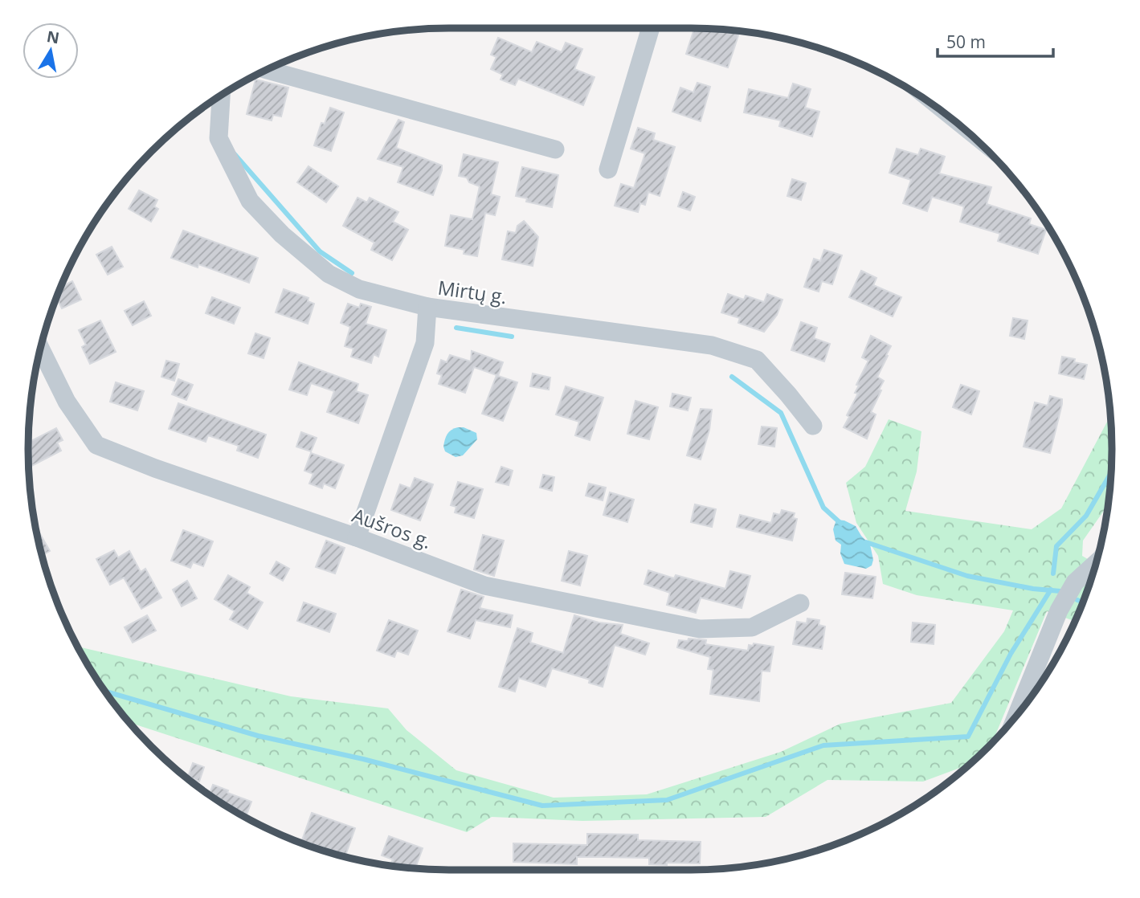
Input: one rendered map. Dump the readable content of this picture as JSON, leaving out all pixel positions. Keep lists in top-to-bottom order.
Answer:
{
  "streets": {
    "street": ["Mirtų g.", "Aušros g."]
  },
  "scale_bar": "50 m",
  "north": "top"
}
